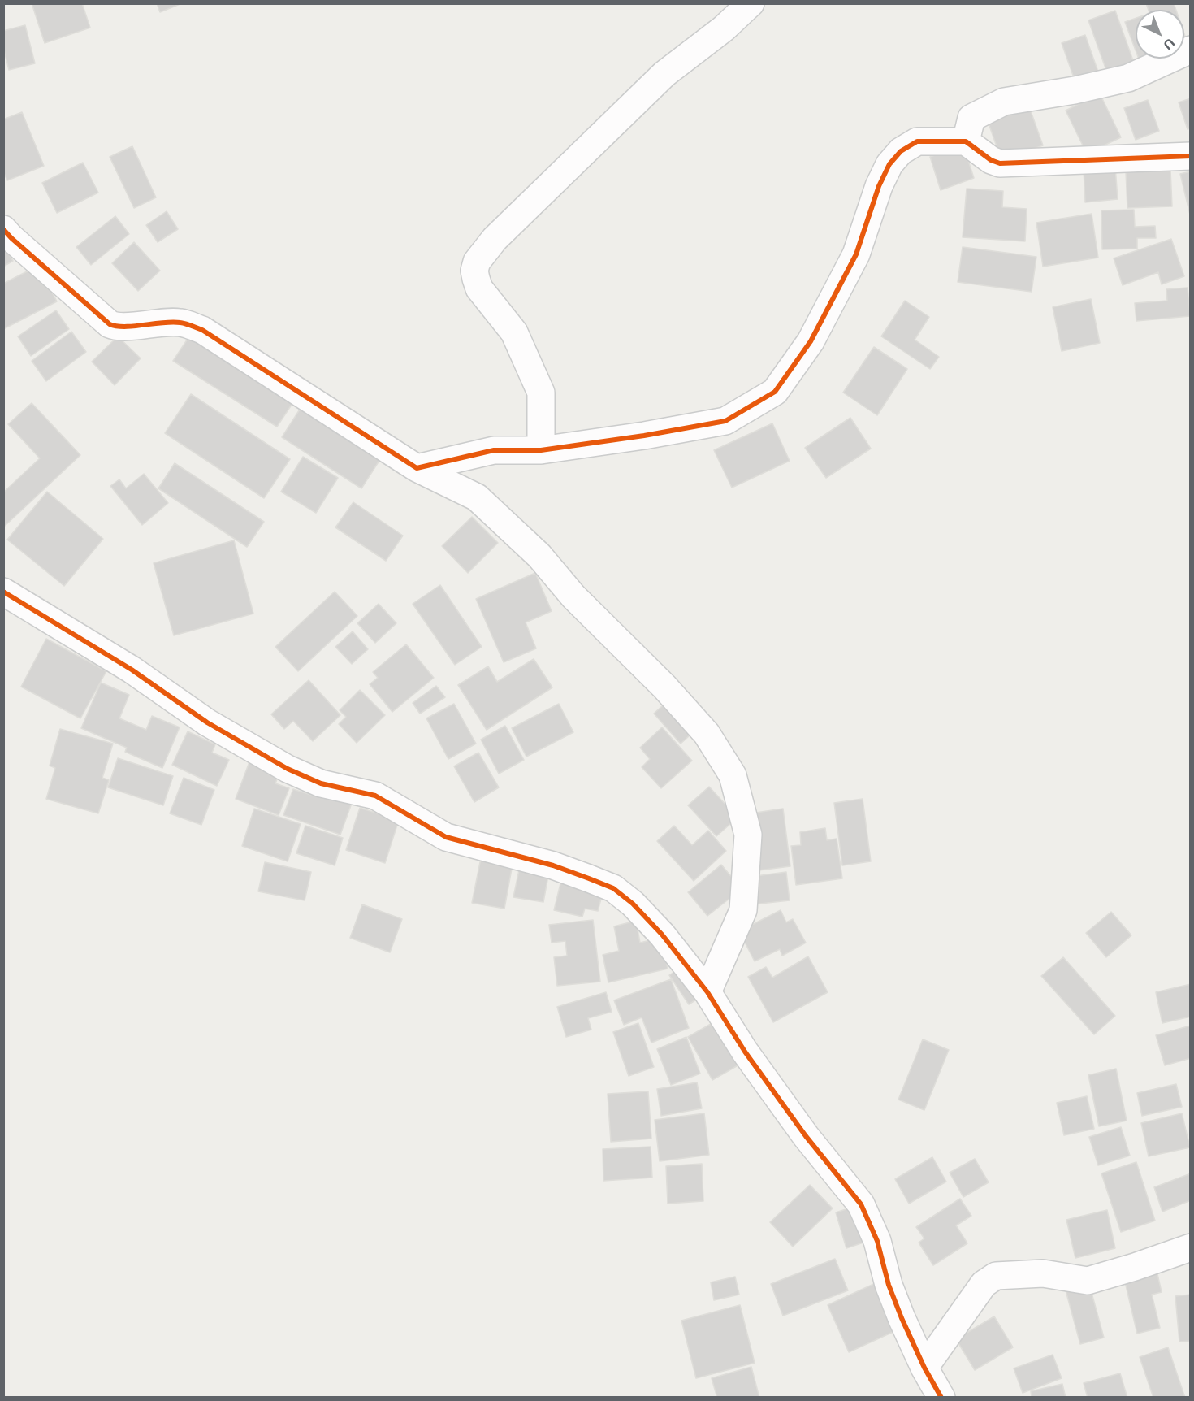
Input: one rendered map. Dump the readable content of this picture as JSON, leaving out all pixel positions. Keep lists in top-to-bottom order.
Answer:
{
  "north": "bottom right"
}
